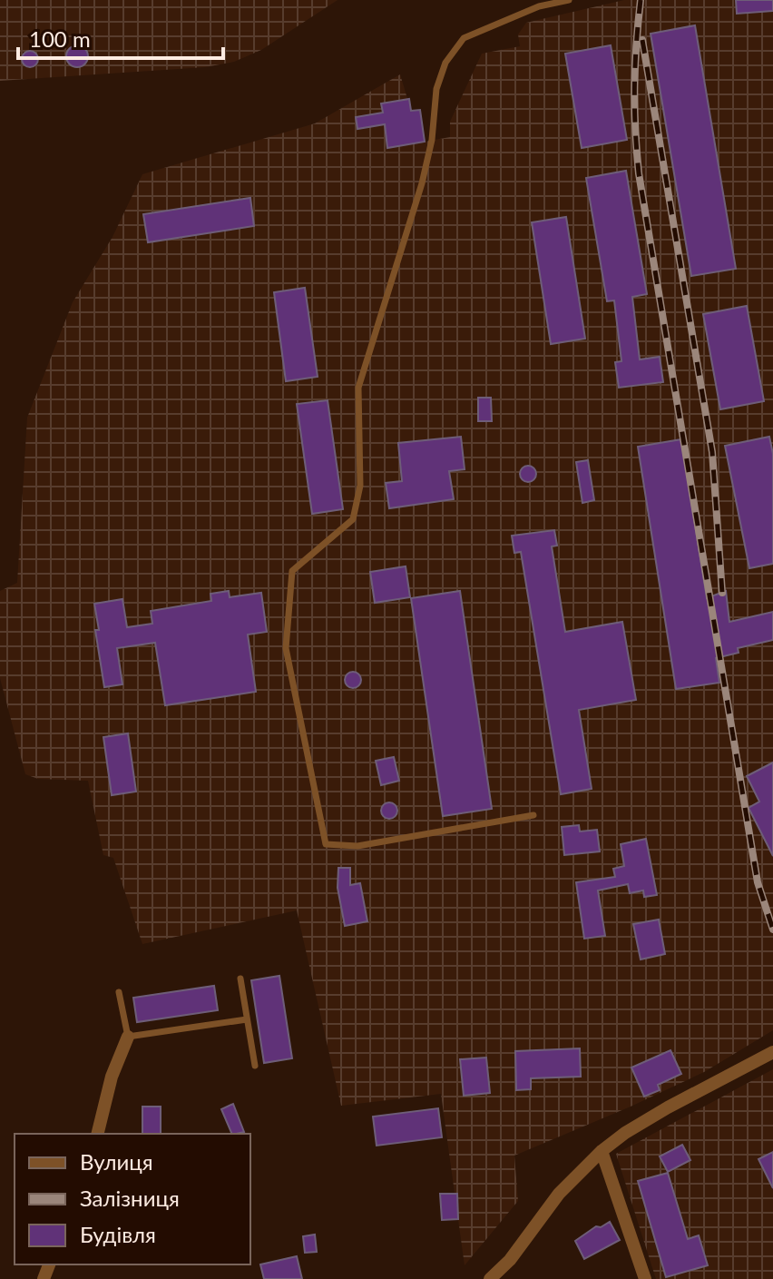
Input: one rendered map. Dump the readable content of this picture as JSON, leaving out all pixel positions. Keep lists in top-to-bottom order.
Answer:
{
  "legend": ["Вулиця", "Залізниця", "Будівля"],
  "scale_bar": "100 m"
}
